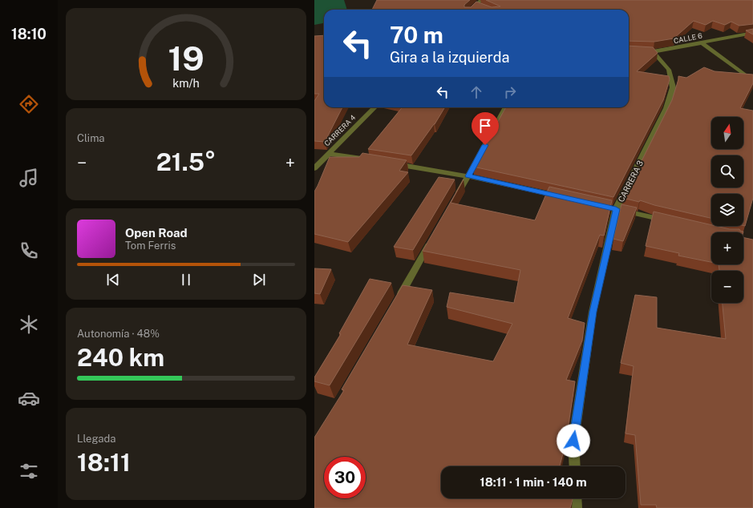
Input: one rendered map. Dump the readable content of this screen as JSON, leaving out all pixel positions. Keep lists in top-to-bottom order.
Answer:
{
  "streets": {
    "street": ["CALLE 6", "CARRERA 4", "CARRERA 3"]
  },
  "crossings": [
    ["CALLE 6", "CARRERA 3"]
  ],
  "north": "top",
  "page": {
    "tabs": "18:10",
    "turn": ["70 m", "Gira a la izquierda"],
    "tile": [
      "Clima",
      ["Autonomía · 48%", "240 km"],
      ["Llegada", "18:11"]
    ],
    "map_buttons": ["+", "−"],
    "heat": ["−", "21.5°", "+"],
    "song": ["Open Road", "Tom Ferris"],
    "limit": "30",
    "trip": "18:11 · 1 min · 140 m",
    "gauge": ["19", "km/h"]
  }
}
